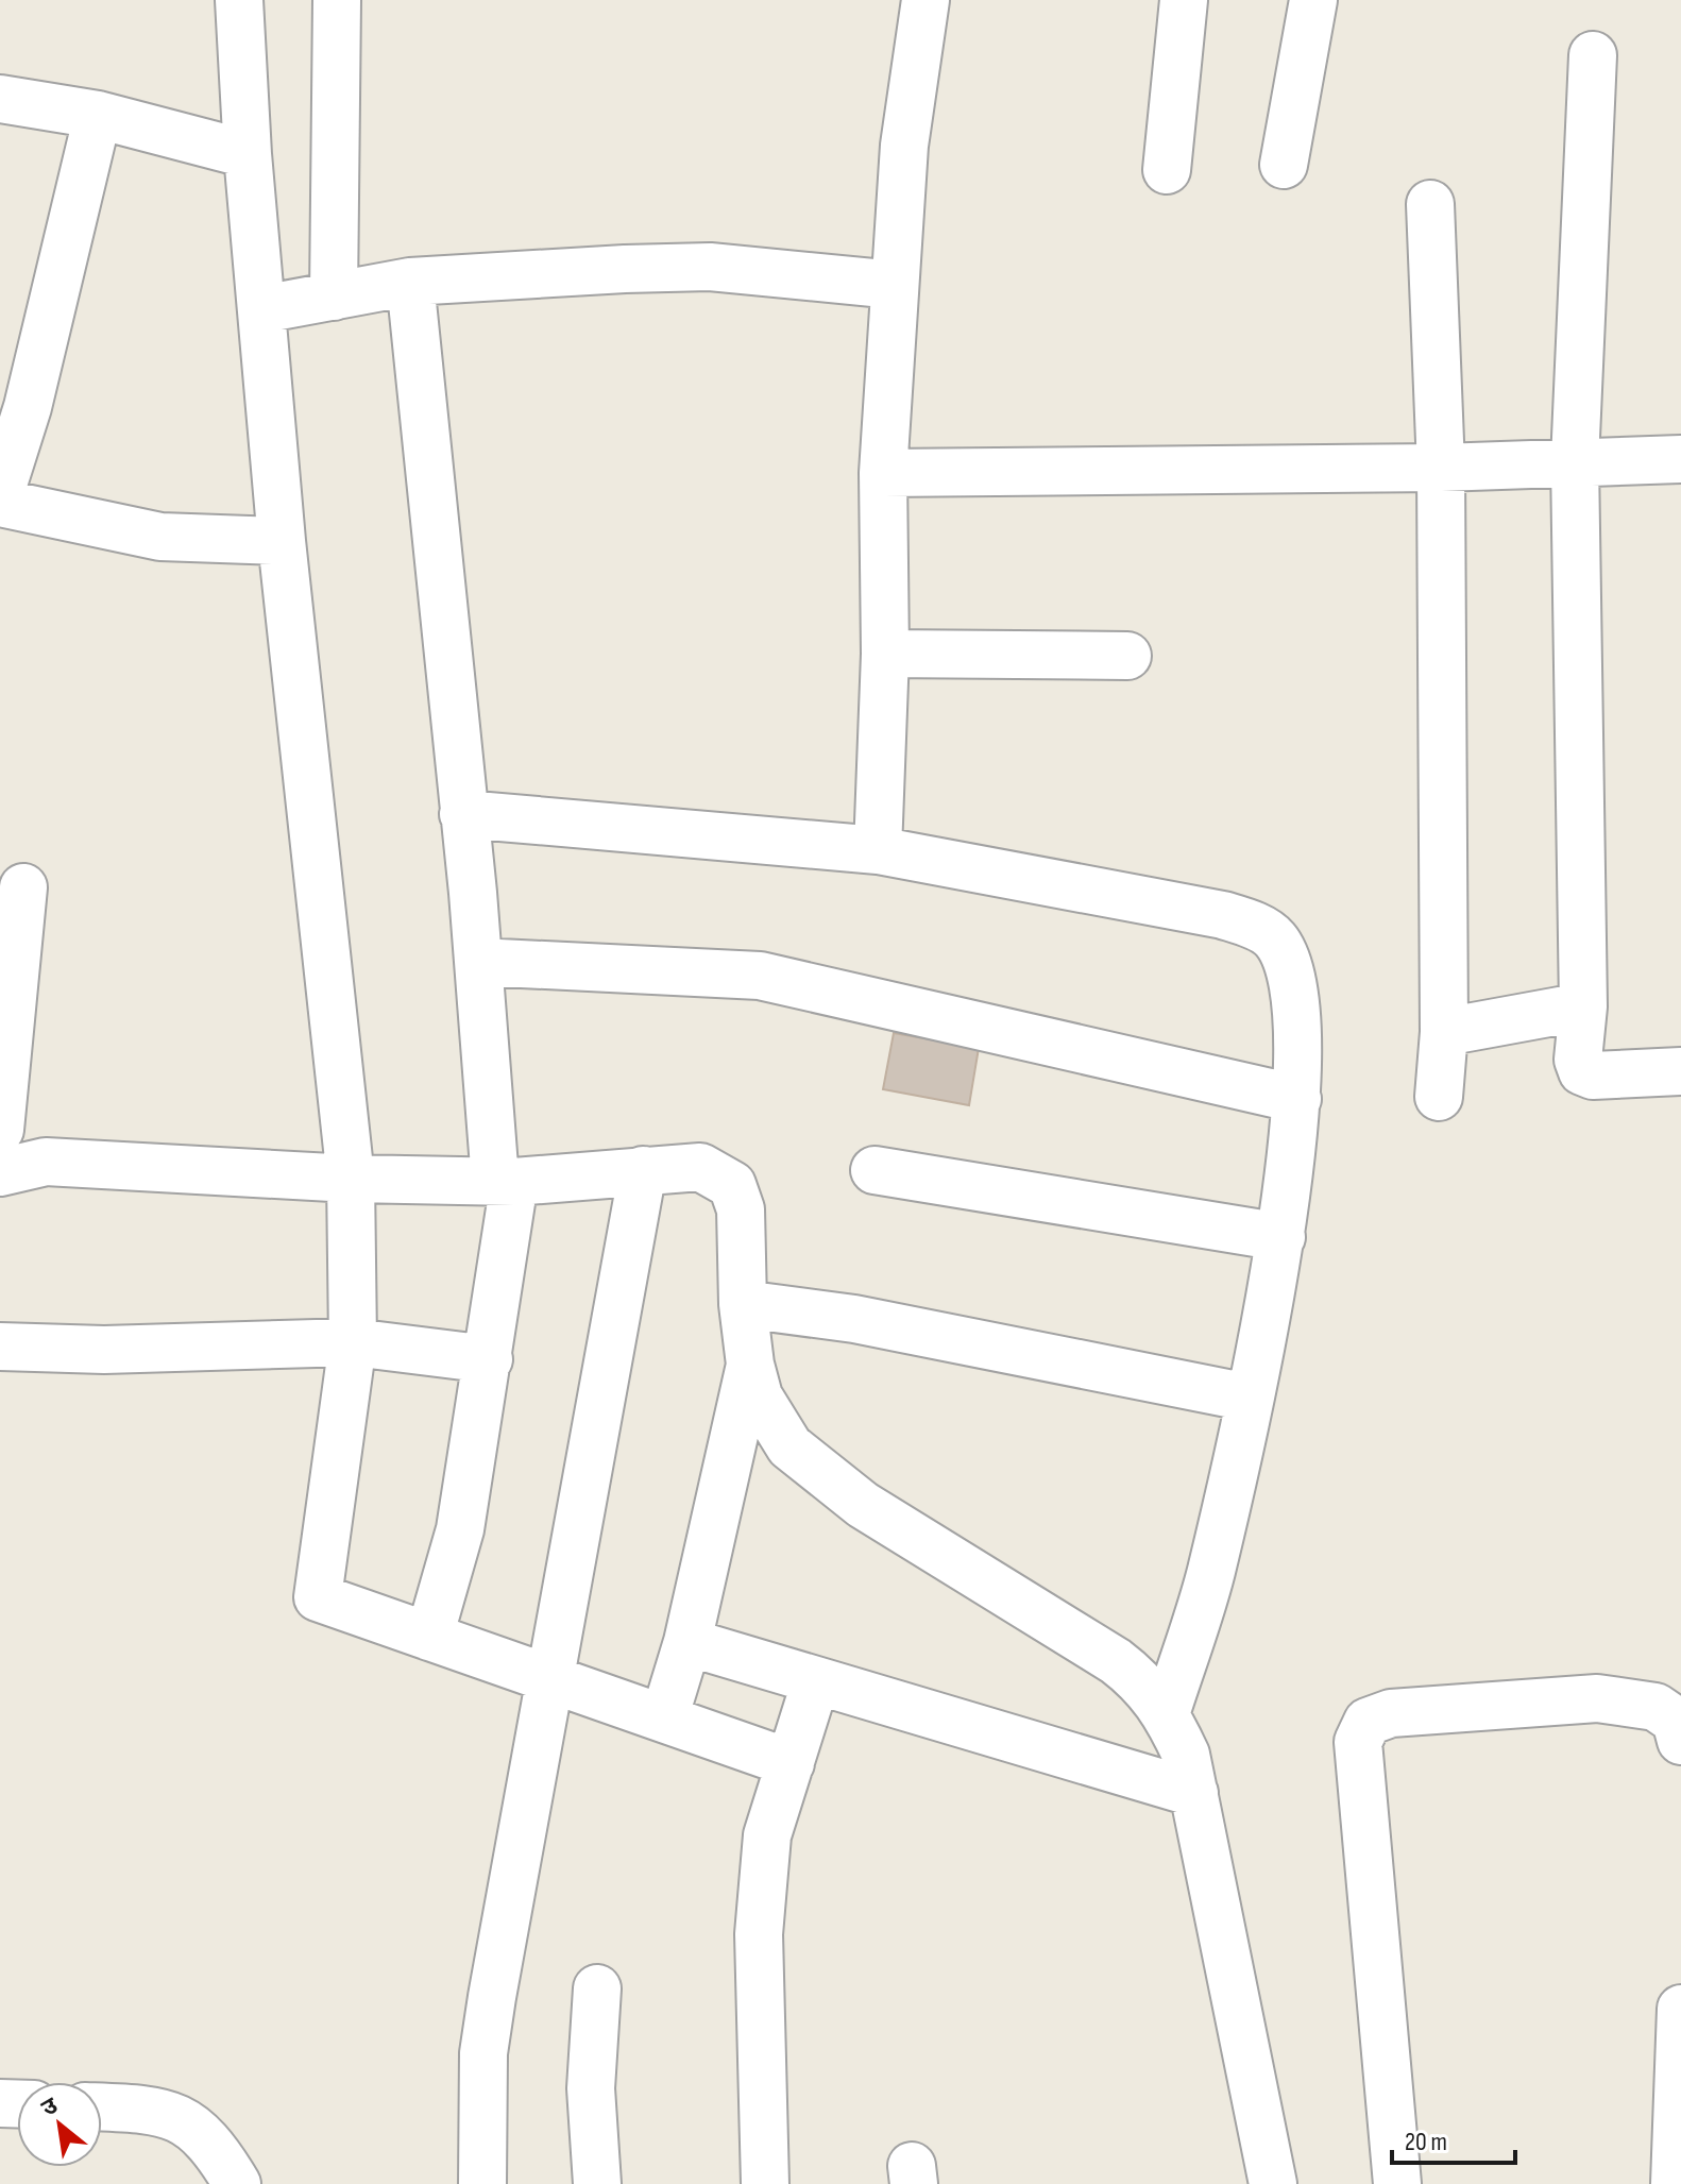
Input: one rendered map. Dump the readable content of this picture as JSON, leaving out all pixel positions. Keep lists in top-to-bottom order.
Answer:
{
  "scale_bar": "20 m",
  "north": "top left"
}
